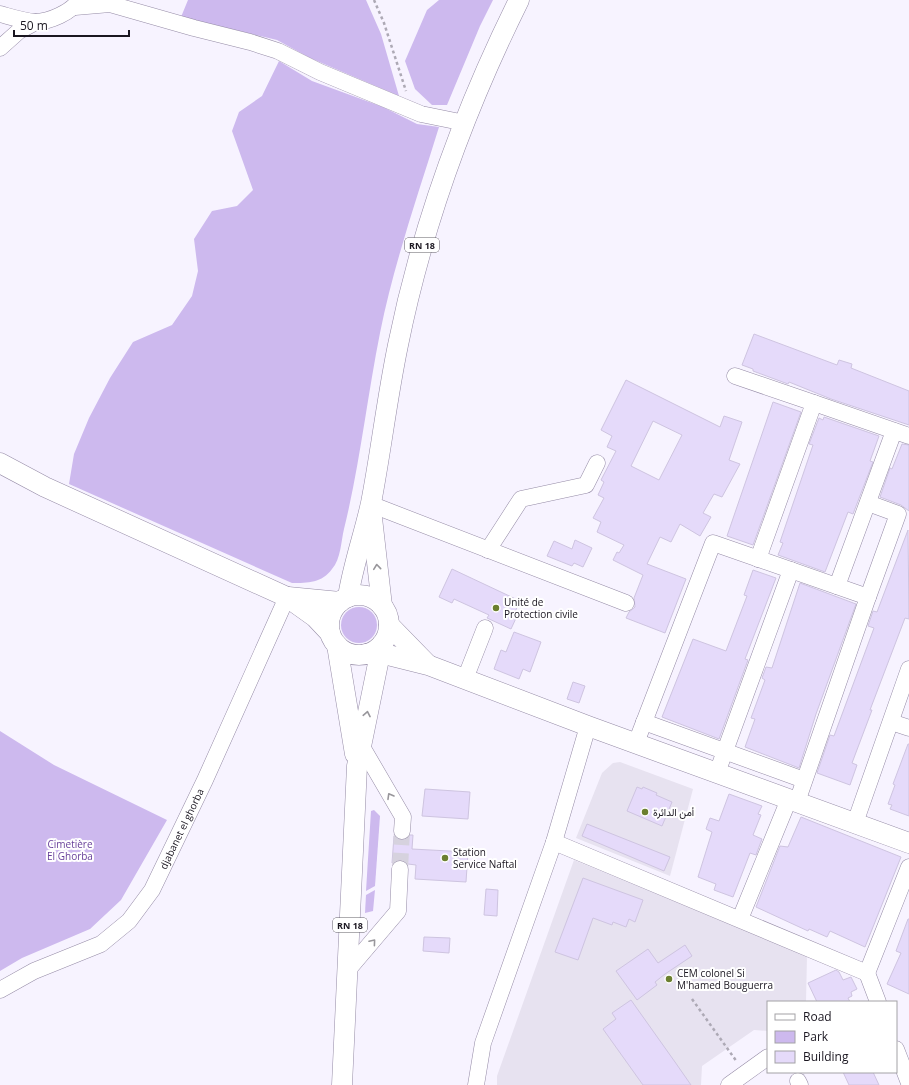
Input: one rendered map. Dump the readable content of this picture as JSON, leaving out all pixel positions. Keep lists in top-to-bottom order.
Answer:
{
  "streets": {
    "main road": ["RN 18"],
    "street": ["djabanet el ghorba"]
  },
  "parks": ["Cimetière El Ghorba"],
  "places": [
    "Unité de Protection civile",
    "أمن الدائرة",
    "Station Service Naftal",
    "CEM colonel Si M'hamed Bouguerra"
  ],
  "legend": ["Road", "Park", "Building"],
  "scale_bar": "50 m"
}
